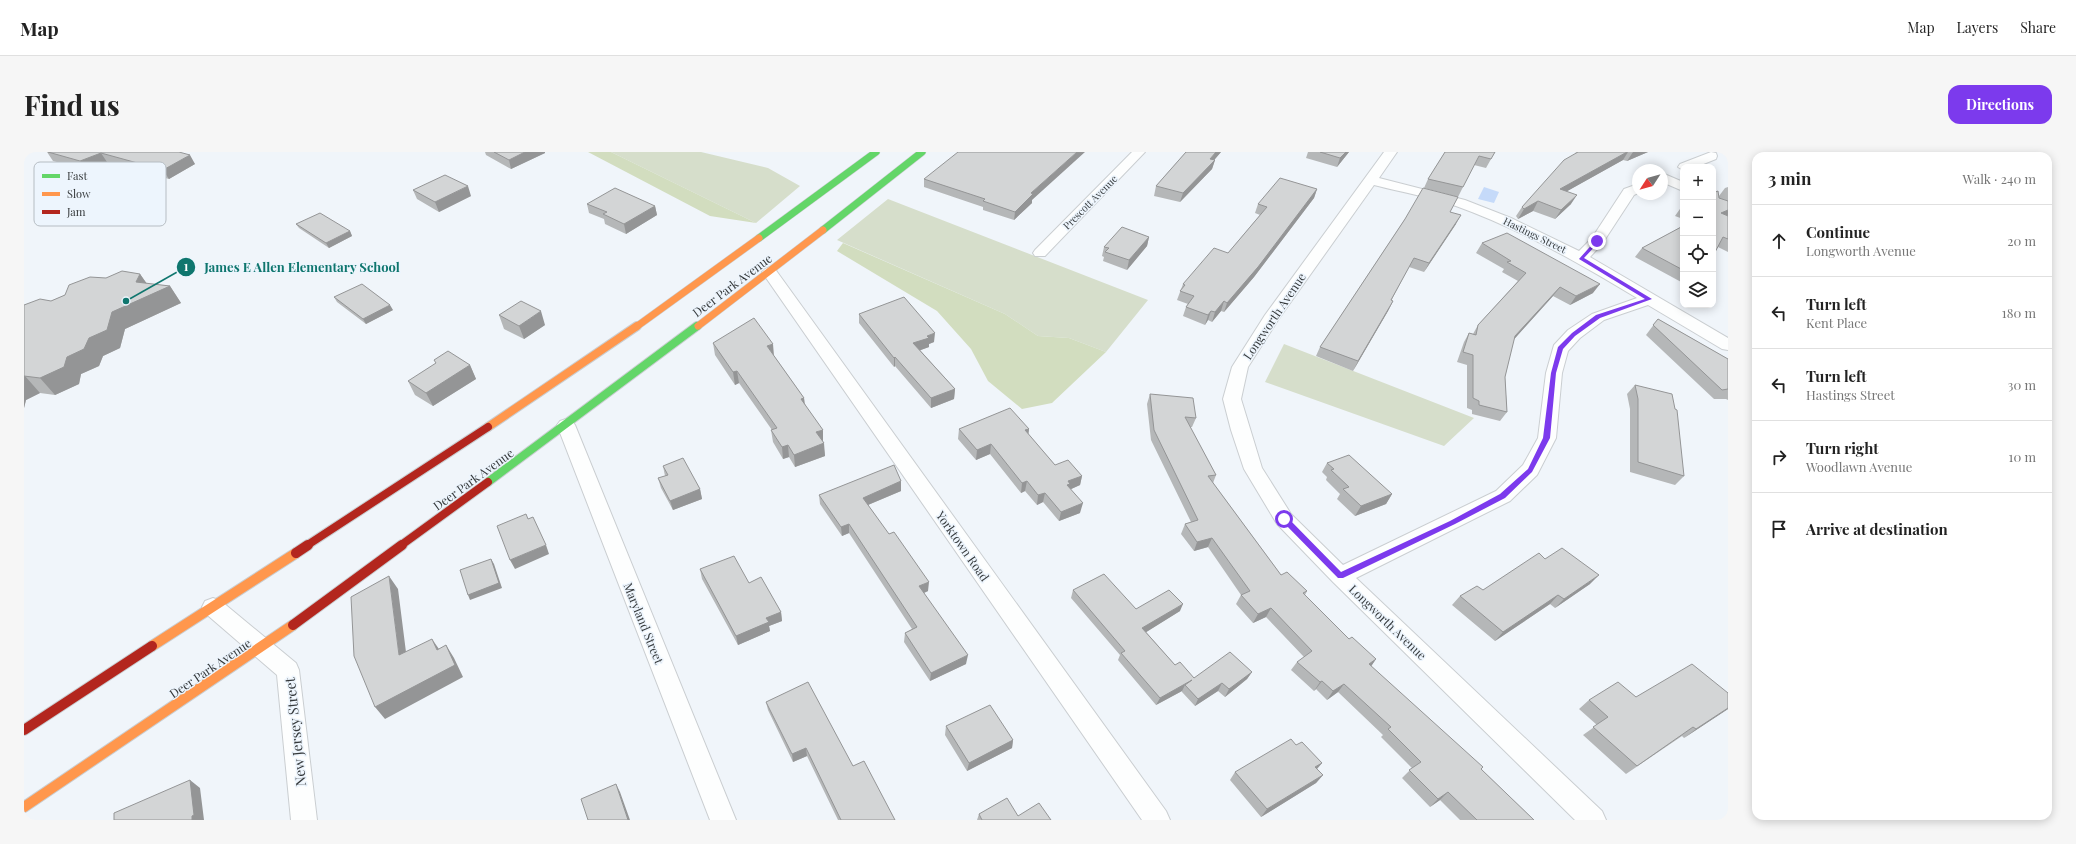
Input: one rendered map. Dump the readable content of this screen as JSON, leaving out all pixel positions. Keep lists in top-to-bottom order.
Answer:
{
  "streets": {
    "main road": ["Deer Park Avenue"],
    "street": [
      "Prescott Avenue",
      "Hastings Street",
      "Longworth Avenue",
      "Yorktown Road",
      "Maryland Street",
      "New Jersey Street"
    ]
  },
  "crossings": [
    ["Hastings Street", "Longworth Avenue"],
    ["Deer Park Avenue", "Yorktown Road"],
    ["Deer Park Avenue", "Maryland Street"],
    ["Deer Park Avenue", "New Jersey Street"]
  ],
  "places": ["James E Allen Elementary School"],
  "legend": ["Fast", "Slow", "Jam"],
  "north": "bottom left",
  "page": {
    "header": "Map",
    "nav": ["Map", "Layers", "Share"],
    "buttons": "Directions",
    "title": "Find us",
    "heading": ["3 min", "Walk · 240 m"],
    "map_buttons": ["+", "−"],
    "list": [
      ["Continue", "Longworth Avenue", "20 m"],
      ["Turn left", "Kent Place", "180 m"],
      ["Turn left", "Hastings Street", "30 m"],
      ["Turn right", "Woodlawn Avenue", "10 m"],
      "Arrive at destination"
    ]
  }
}
